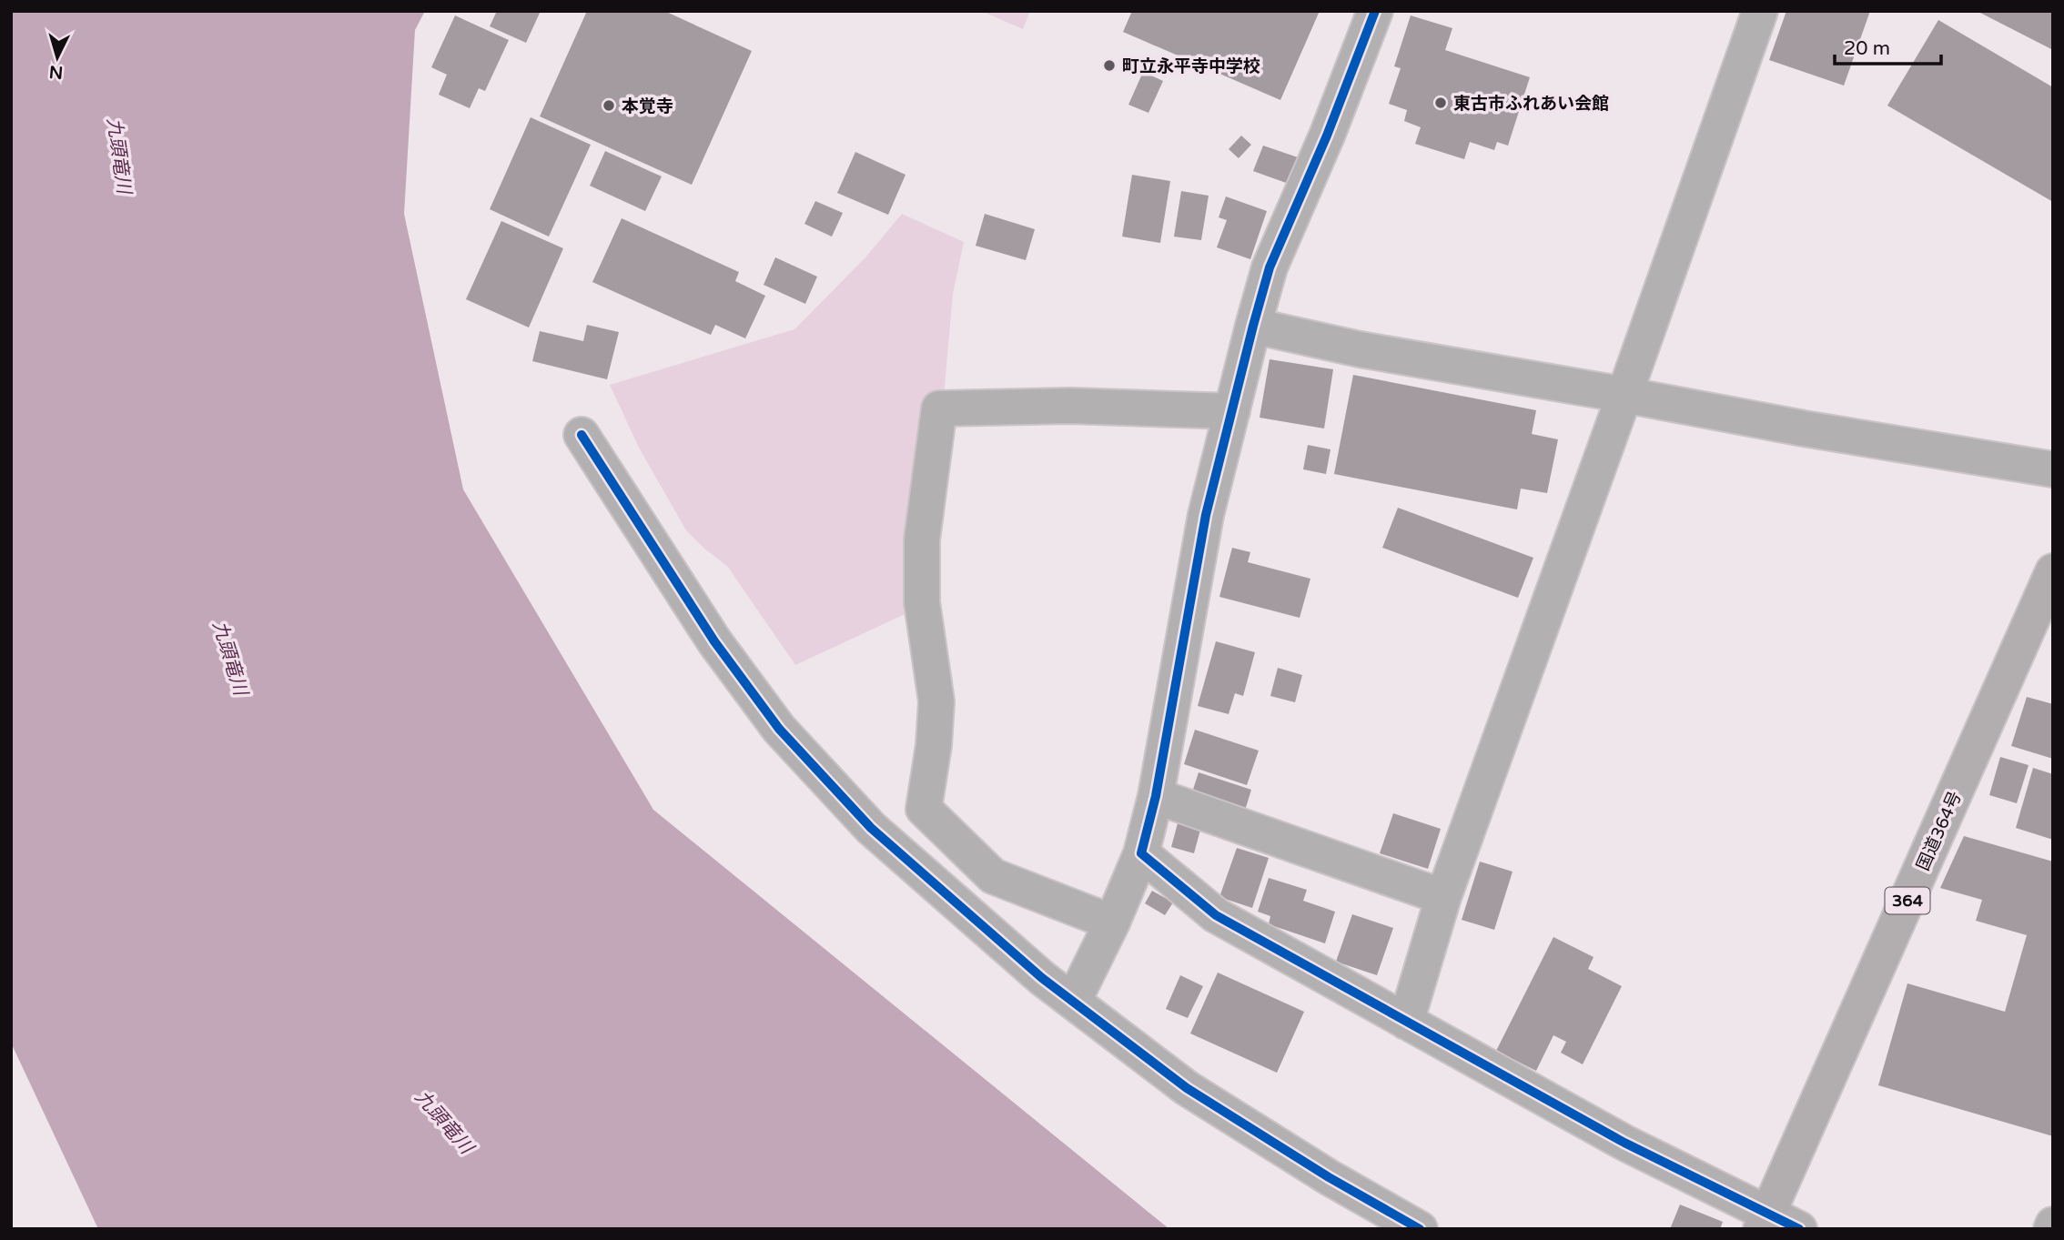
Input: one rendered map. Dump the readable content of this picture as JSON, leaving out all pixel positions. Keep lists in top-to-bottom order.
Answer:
{
  "streets": {
    "highway": ["国道364号", "364"]
  },
  "water": ["九頭竜川"],
  "places": ["町立永平寺中学校", "東古市ふれあい会館", "本覚寺"],
  "scale_bar": "20 m",
  "north": "bottom"
}
